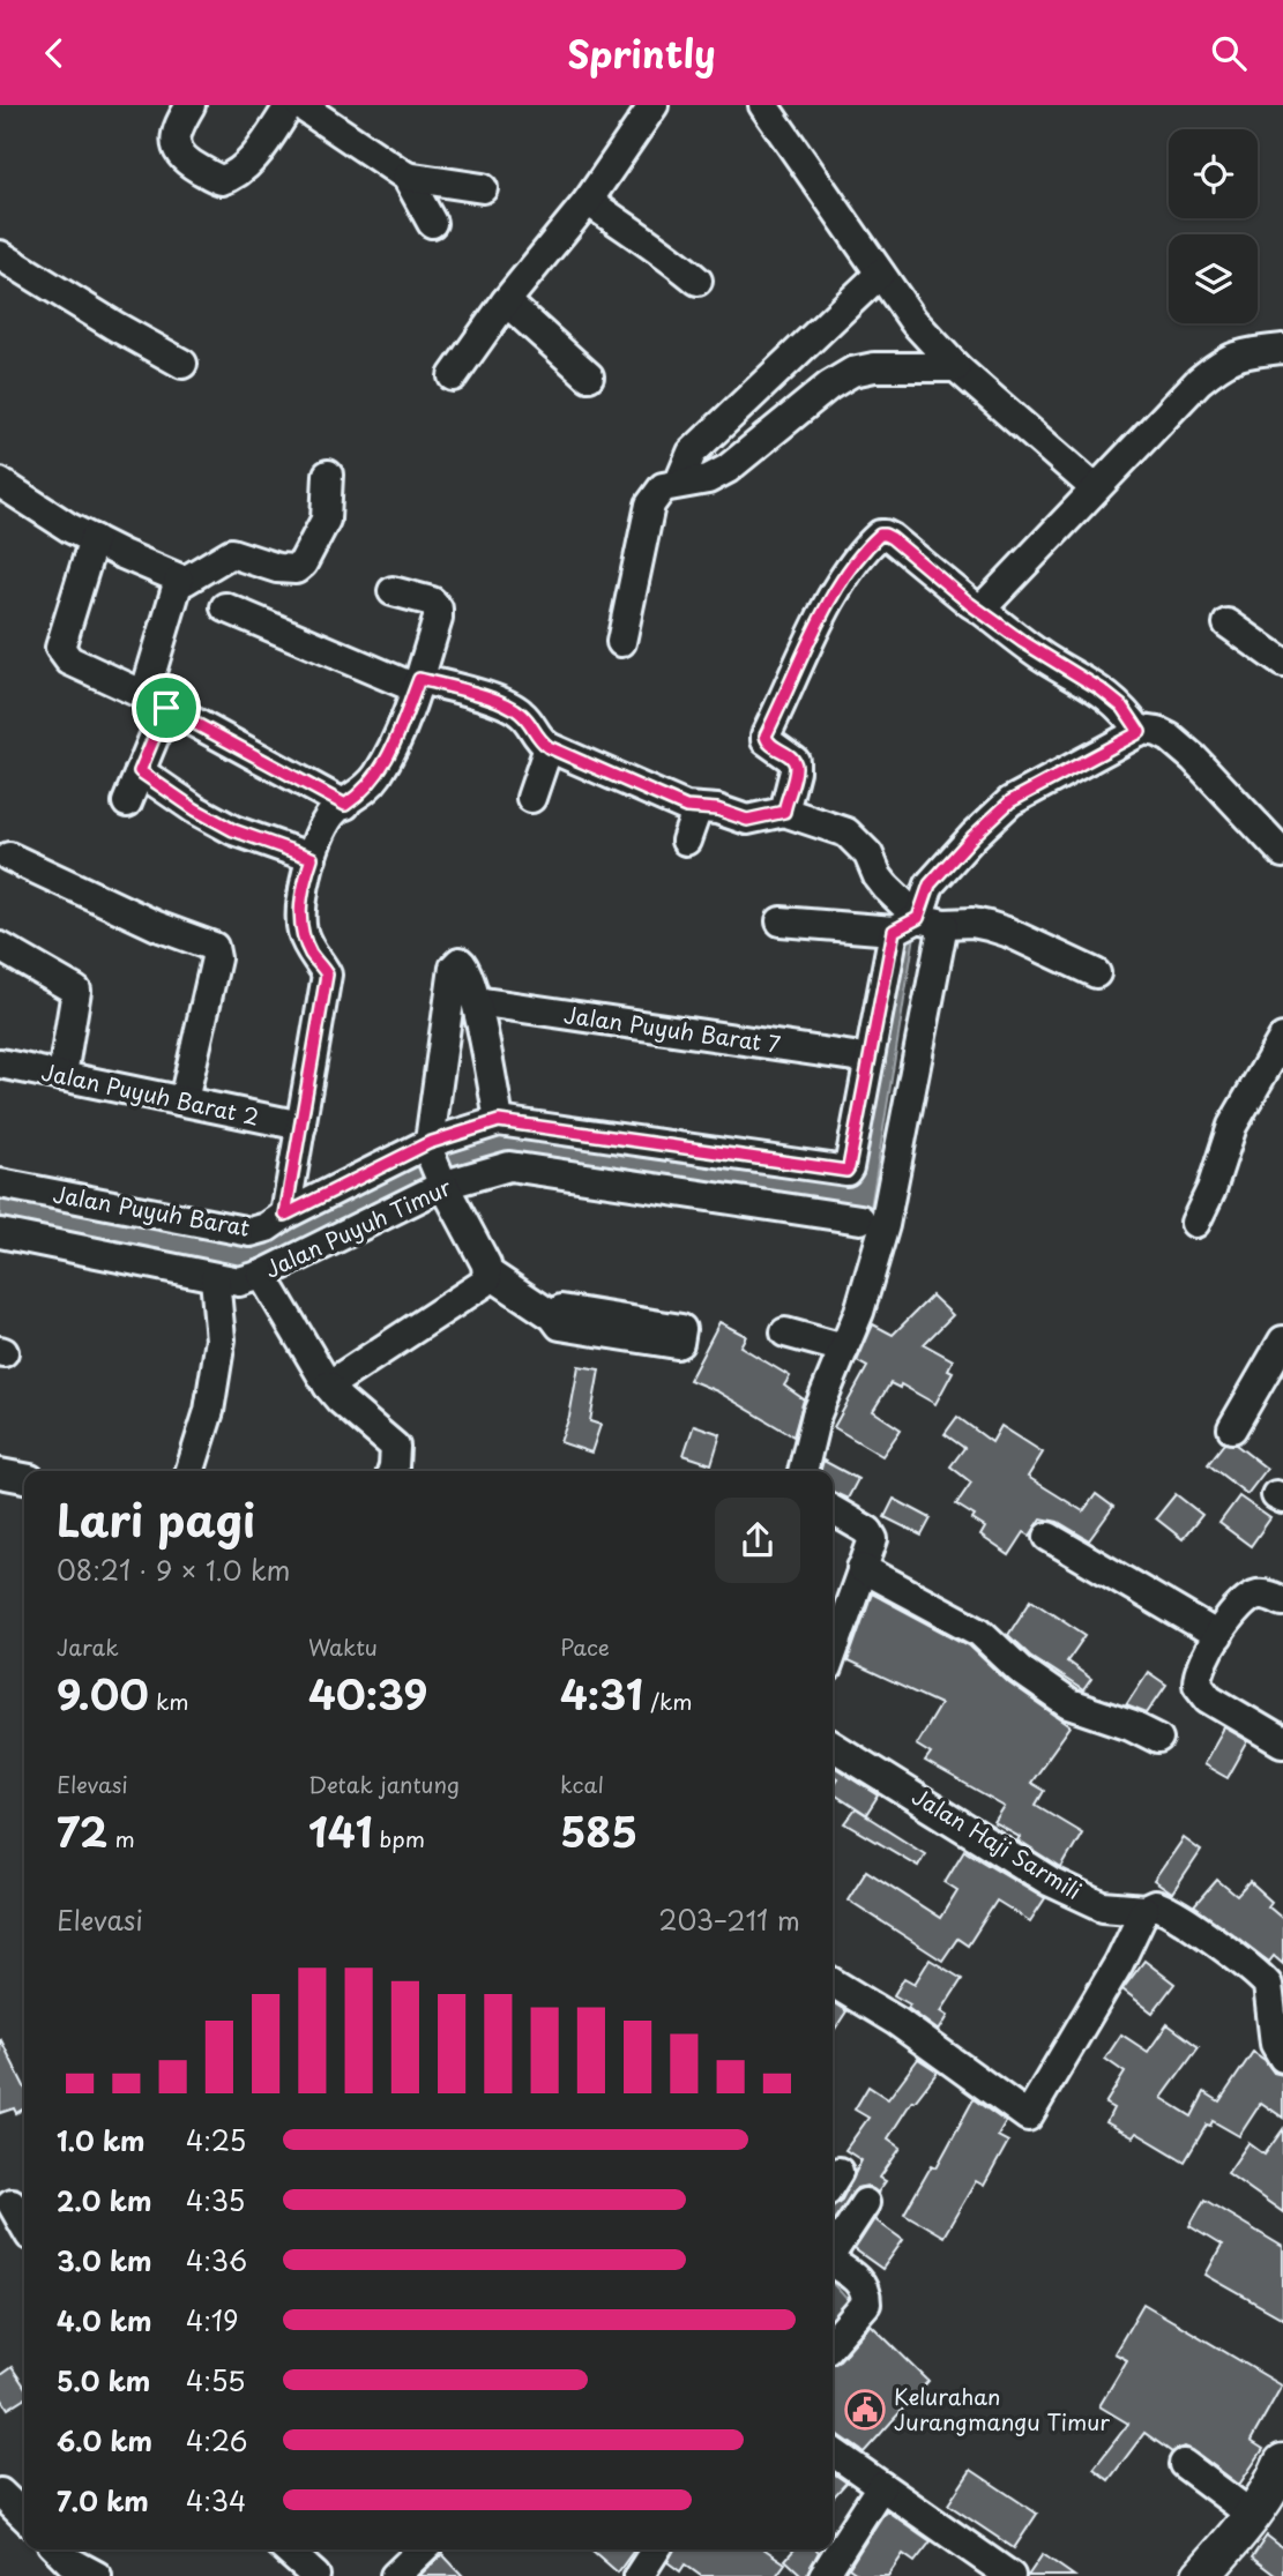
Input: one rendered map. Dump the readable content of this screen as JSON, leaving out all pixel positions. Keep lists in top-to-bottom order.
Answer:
{
  "streets": {
    "street": [
      "Jalan Puyuh Barat 7",
      "Jalan Puyuh Barat 2",
      "Jalan Puyuh Barat",
      "Jalan Puyuh Timur",
      "Jalan Haji Sarmili"
    ]
  },
  "places": {
    "public building": ["Kelurahan Jurangmangu Timur"]
  },
  "page": {
    "header": "Sprintly",
    "heading": ["Lari pagi", "08:21 · 9 × 1.0 km"],
    "stats": [
      ["Jarak", "9.00 km"],
      ["Waktu", "40:39"],
      ["Pace", "4:31 /km"],
      ["Elevasi", "72 m"],
      ["Detak jantung", "141 bpm"],
      ["kcal", "585"]
    ],
    "chart": ["Elevasi", "203–211 m"],
    "list": [
      {
        "name": "1.0 km",
        "note": "4:25"
      },
      {
        "name": "2.0 km",
        "note": "4:35"
      },
      {
        "name": "3.0 km",
        "note": "4:36"
      },
      {
        "name": "4.0 km",
        "note": "4:19"
      },
      {
        "name": "5.0 km",
        "note": "4:55"
      },
      {
        "name": "6.0 km",
        "note": "4:26"
      },
      {
        "name": "7.0 km",
        "note": "4:34"
      }
    ]
  }
}
